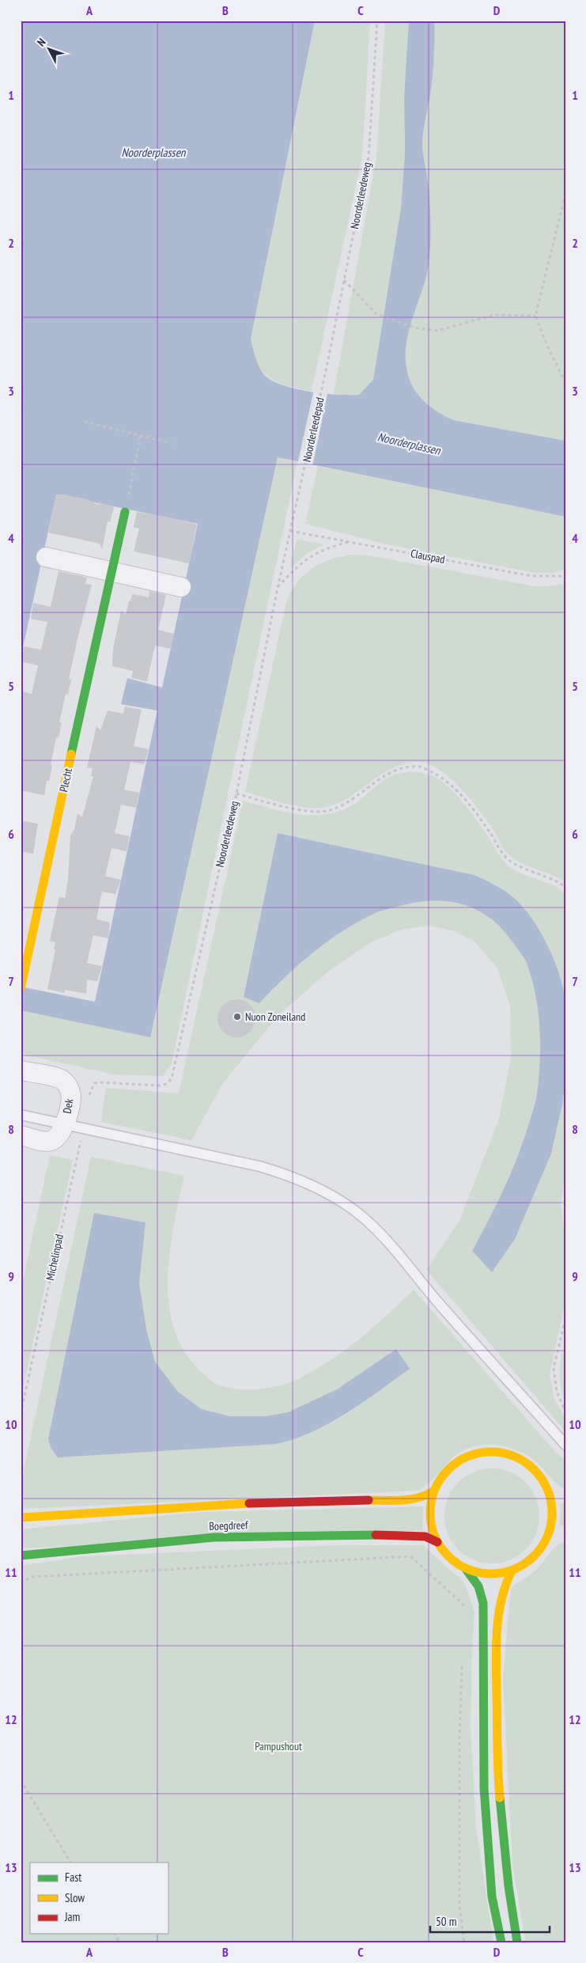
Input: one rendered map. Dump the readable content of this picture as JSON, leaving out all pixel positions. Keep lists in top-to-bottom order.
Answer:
{
  "streets": {
    "main road": ["Plecht", "Boegdreef"],
    "street": ["Dek"],
    "path": [
      "Noorderleedeweg",
      "Noorderleedepad",
      "Clauspad",
      "Michelinpad"
    ]
  },
  "crossings": [
    ["Noorderleedeweg", "Noorderleedepad"],
    ["Noorderleedeweg", "Clauspad"]
  ],
  "water": ["Noorderplassen"],
  "parks": ["Pampushout"],
  "places": ["Nuon Zoneiland"],
  "legend": ["Fast", "Slow", "Jam"],
  "scale_bar": "50 m",
  "north": "top left",
  "grid": {
    "columns": [
      "A",
      "B",
      "C",
      "D"
    ],
    "rows": [
      "1",
      "2",
      "3",
      "4",
      "5",
      "6",
      "7",
      "8",
      "9",
      "10",
      "11",
      "12",
      "13"
    ]
  }
}
